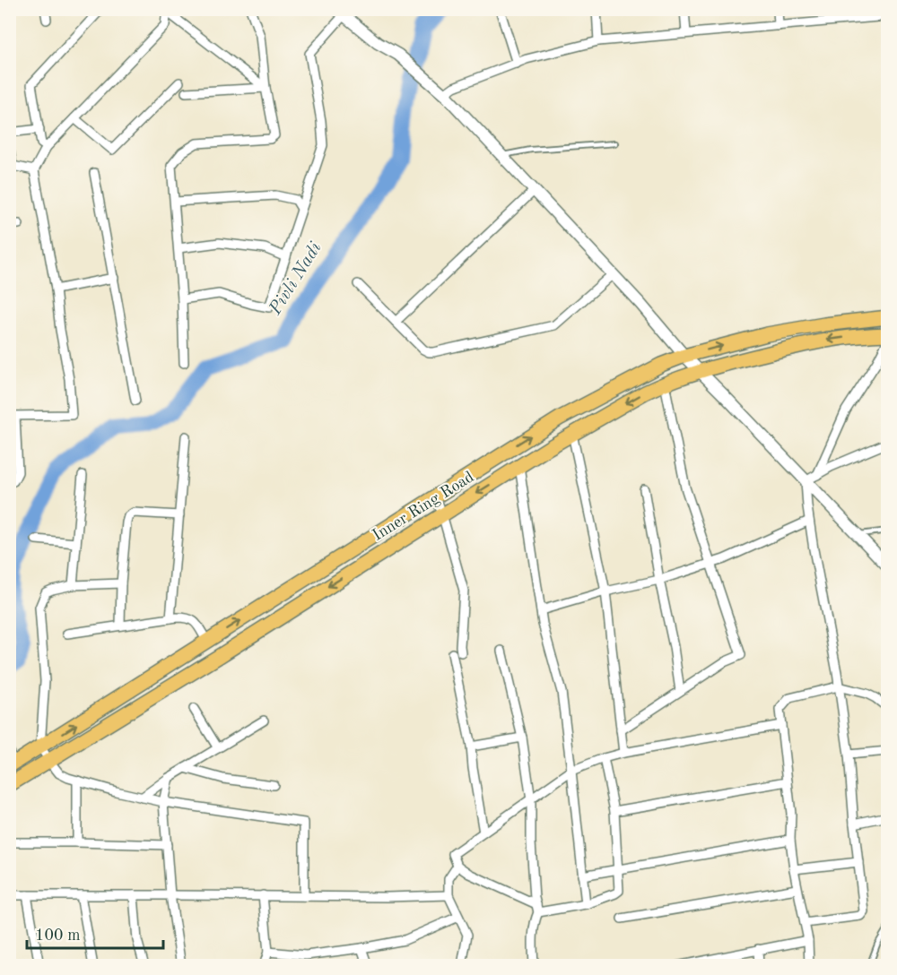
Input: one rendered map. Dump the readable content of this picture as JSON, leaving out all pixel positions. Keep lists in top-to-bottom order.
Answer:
{
  "streets": {
    "highway": ["Inner Ring Road"]
  },
  "water": ["Pivli Nadi"],
  "scale_bar": "100 m"
}
